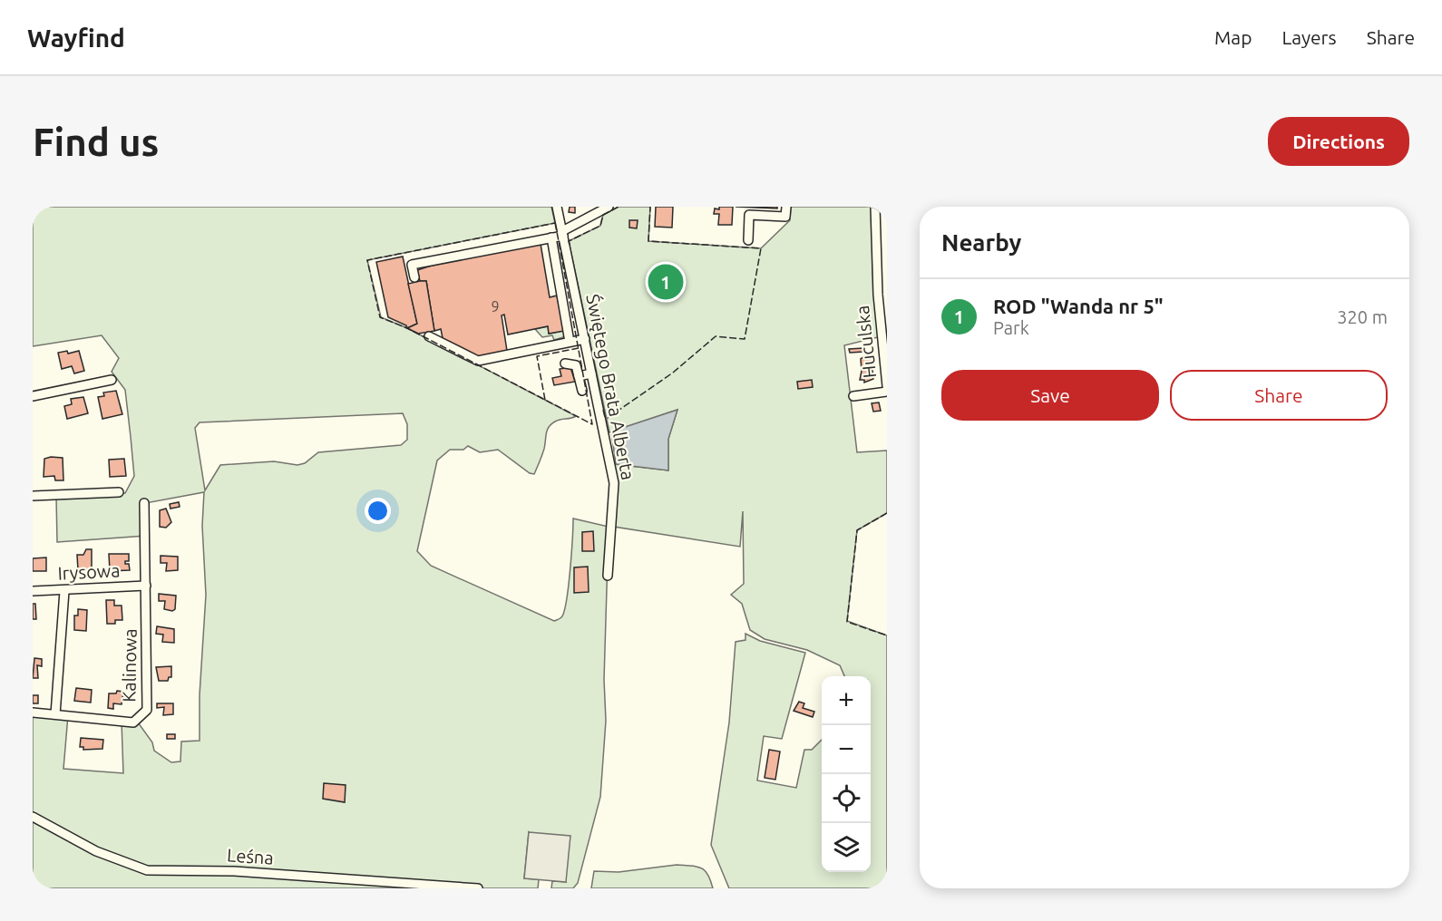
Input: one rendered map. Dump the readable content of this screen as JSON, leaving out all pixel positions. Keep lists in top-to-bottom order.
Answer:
{
  "streets": {
    "street": [
      "Huculska",
      "Świętego Brata Alberta",
      "Irysowa",
      "Kalinowa",
      "Leśna"
    ]
  },
  "crossings": [
    ["Irysowa", "Kalinowa"]
  ],
  "house_numbers": ["9"],
  "page": {
    "header": "Wayfind",
    "nav": ["Map", "Layers", "Share"],
    "buttons": [
      "Directions",
      ["Save", "Share"]
    ],
    "title": "Find us",
    "heading": "Nearby",
    "pins": "1",
    "list": [
      {
        "mark": "1",
        "name": "ROD \"Wanda nr 5\"",
        "note": "Park",
        "value": "320 m"
      }
    ],
    "map_buttons": ["+", "−"]
  }
}
